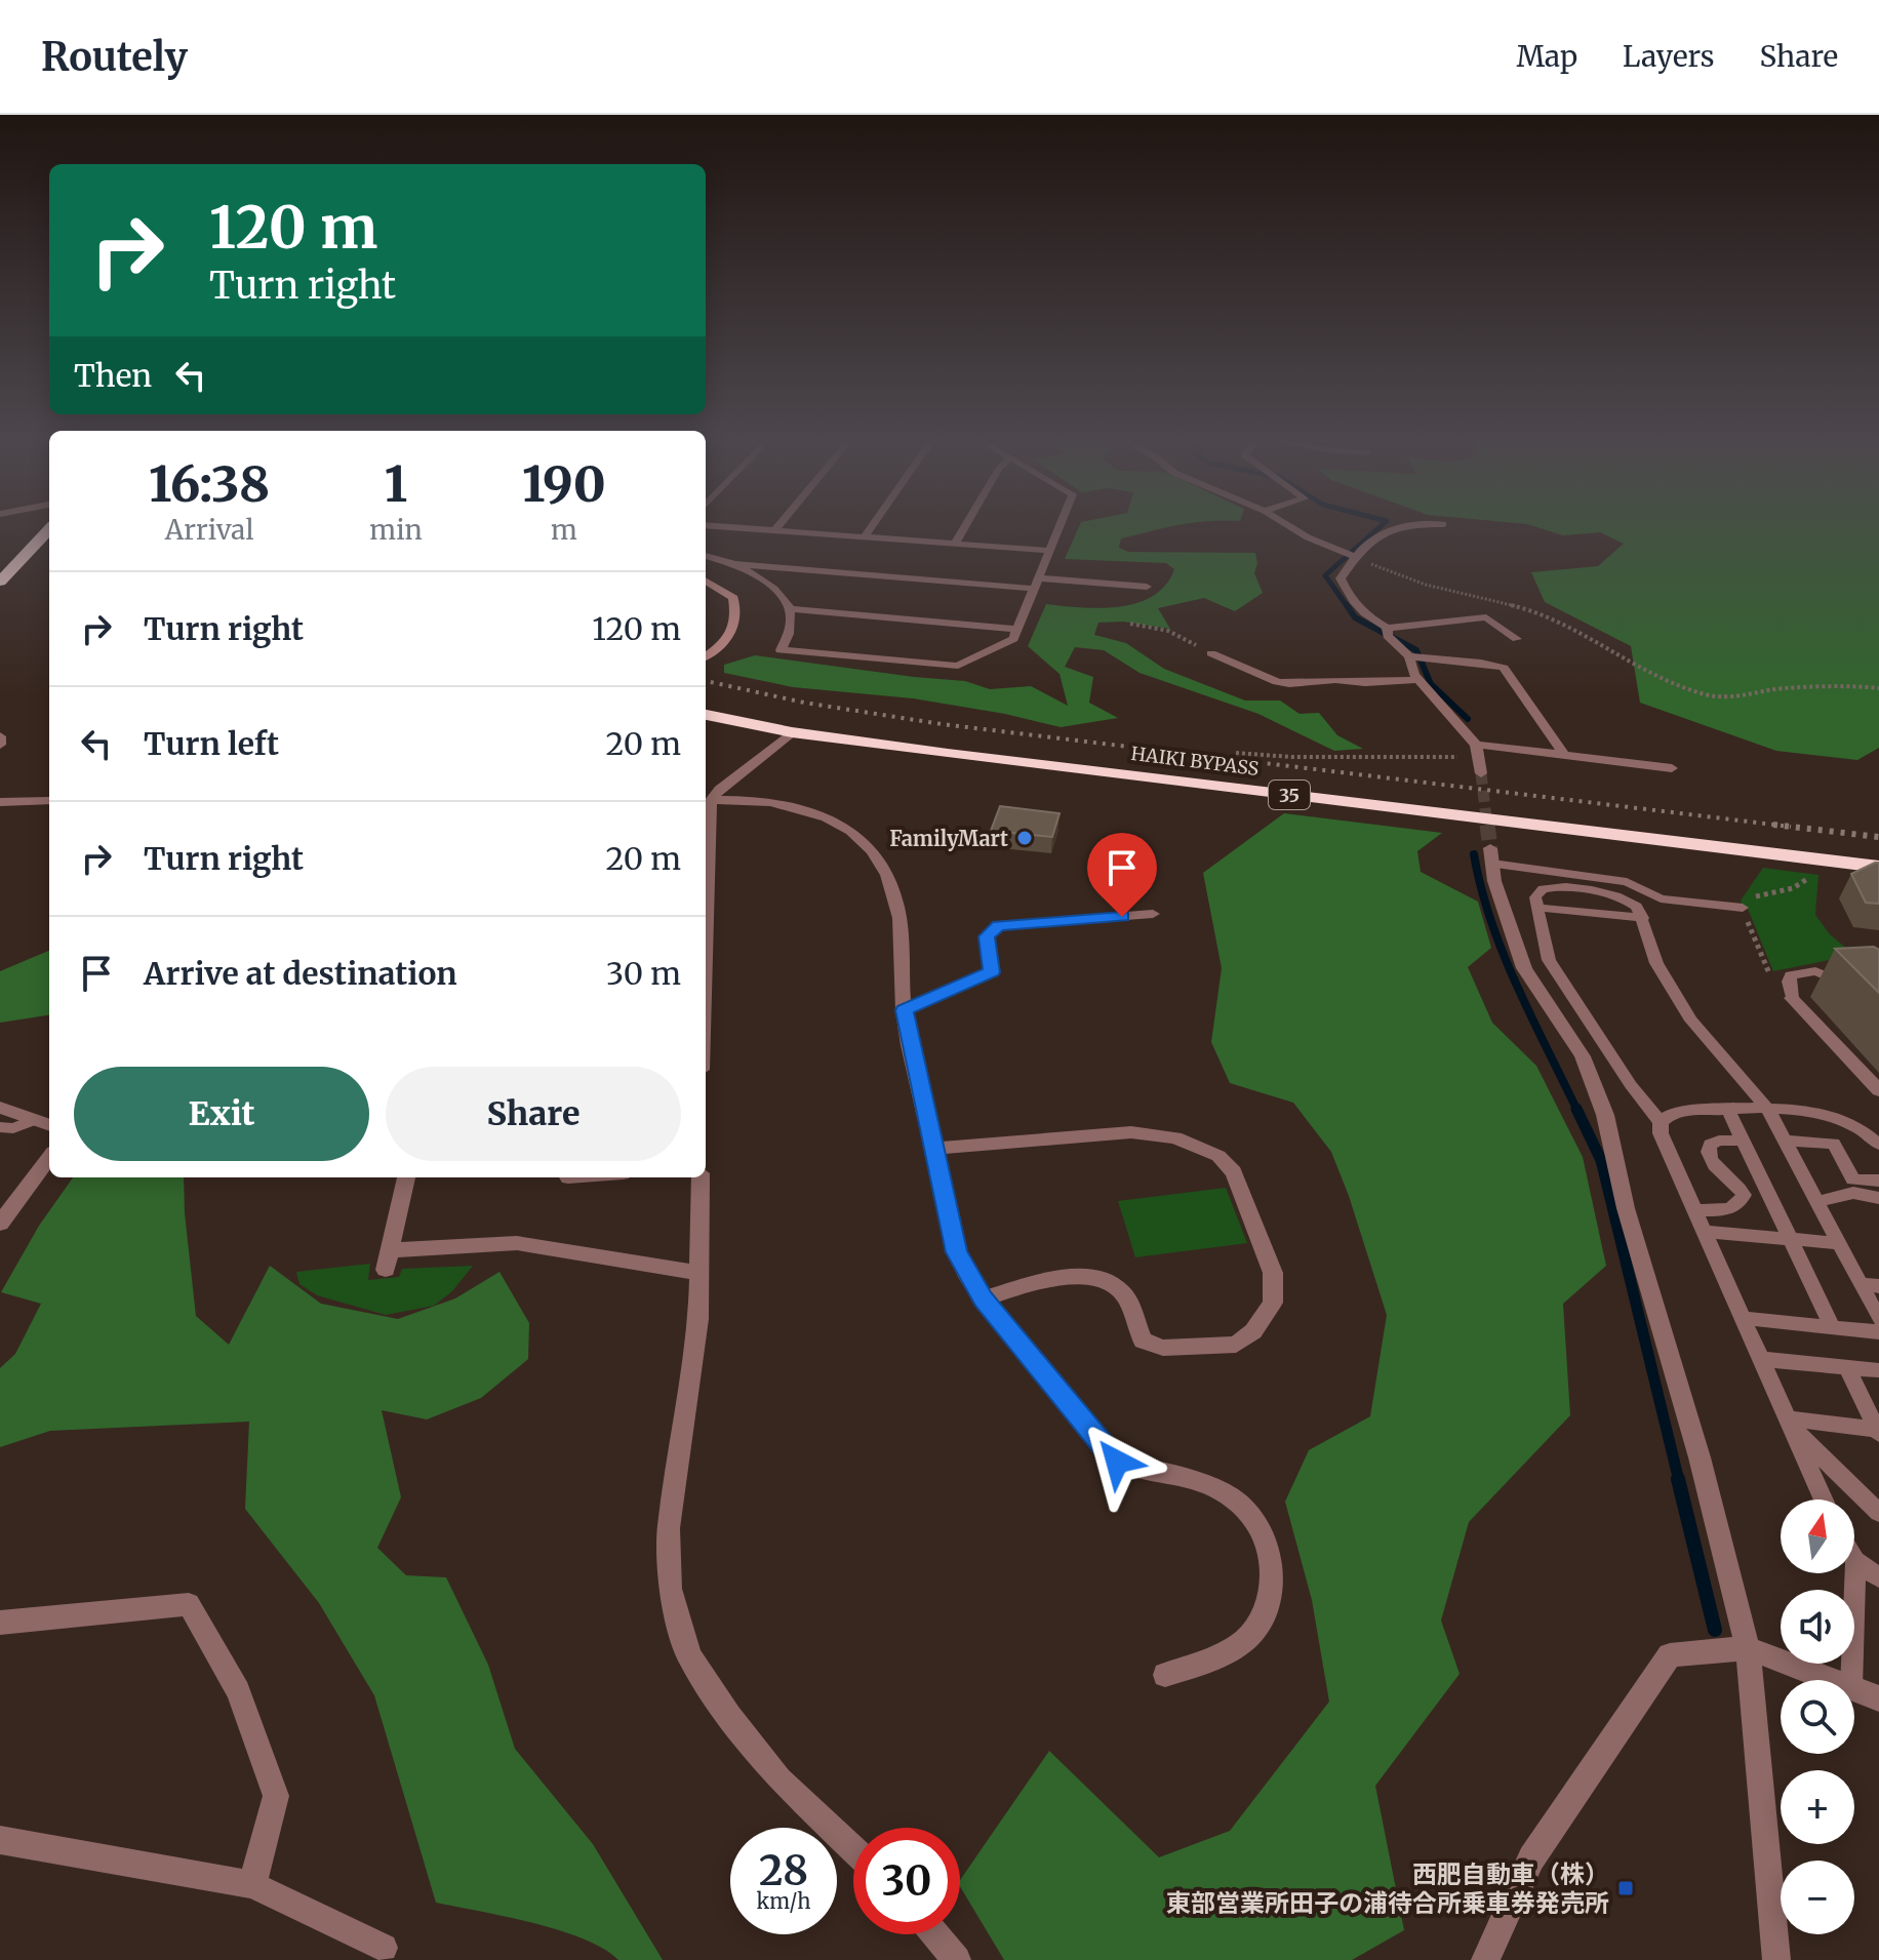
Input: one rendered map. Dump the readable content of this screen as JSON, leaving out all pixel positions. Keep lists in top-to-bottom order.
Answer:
{
  "streets": {
    "highway": ["HAIKI BYPASS", "35"]
  },
  "places": {
    "other": ["FamilyMart"],
    "transit": ["西肥自動車（株） 東部営業所田子の浦待合所乗車券発売所"]
  },
  "north": "top",
  "page": {
    "header": "Routely",
    "nav": ["Map", "Layers", "Share"],
    "turn": ["120 m", "Turn right"],
    "then": "Then",
    "eta": [
      "16:38",
      "Arrival",
      "1",
      "min",
      "190",
      "m"
    ],
    "list": [
      {
        "name": "Turn right",
        "value": "120 m"
      },
      {
        "name": "Turn left",
        "value": "20 m"
      },
      {
        "name": "Turn right",
        "value": "20 m"
      },
      {
        "name": "Arrive at destination",
        "value": "30 m"
      }
    ],
    "buttons": ["Exit", "Share"],
    "map_buttons": ["+", "−"],
    "speed": "28 km/h",
    "limit": "30"
  }
}
